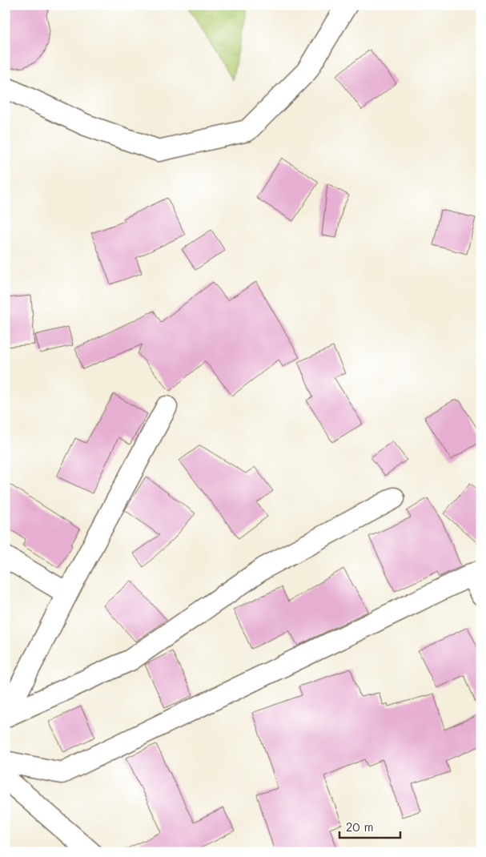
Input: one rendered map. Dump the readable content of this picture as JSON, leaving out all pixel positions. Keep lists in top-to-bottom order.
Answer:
{
  "scale_bar": "20 m"
}
